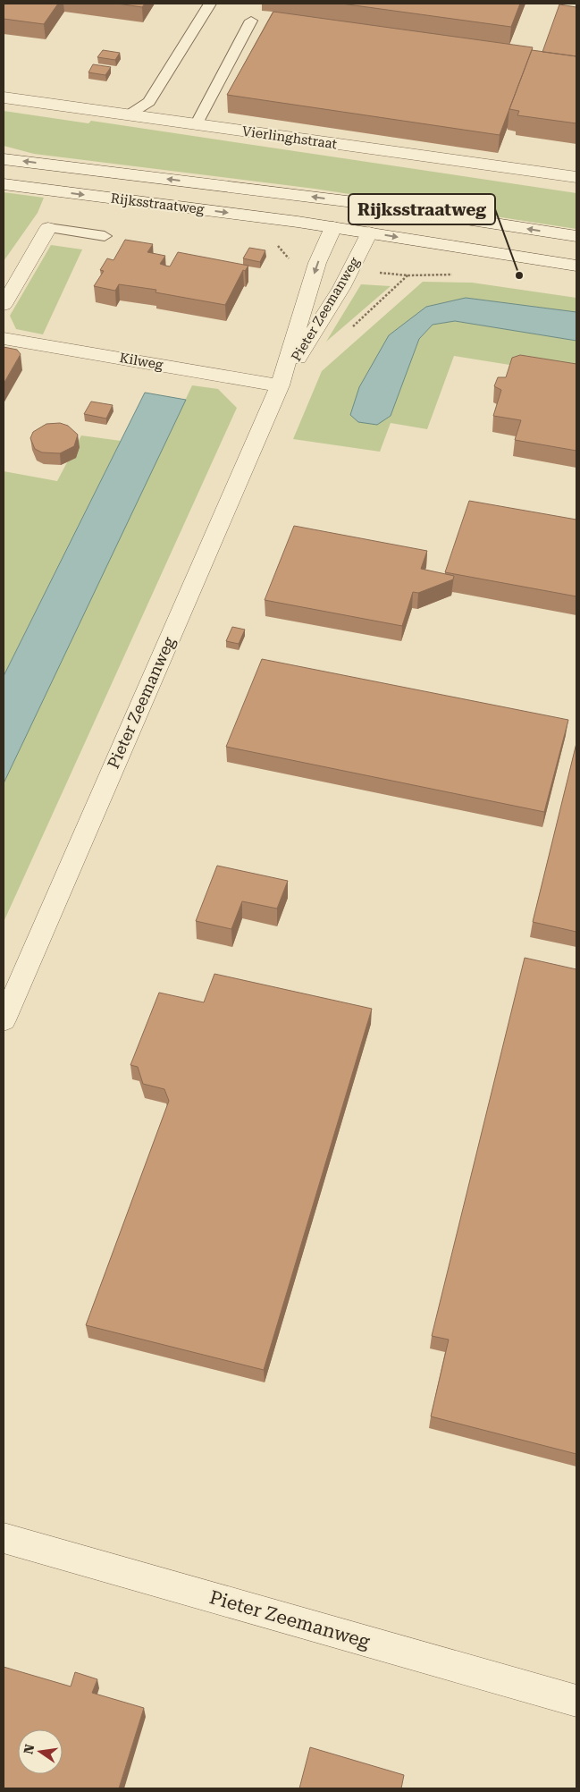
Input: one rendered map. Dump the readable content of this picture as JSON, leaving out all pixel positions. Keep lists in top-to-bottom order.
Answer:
{
  "streets": {
    "street": [
      "Vierlinghstraat",
      "Rijksstraatweg",
      "Pieter Zeemanweg",
      "Kilweg"
    ]
  },
  "crossings": [
    ["Rijksstraatweg", "Pieter Zeemanweg"],
    ["Pieter Zeemanweg", "Kilweg"]
  ],
  "places": ["Rijksstraatweg"],
  "north": "left"
}
